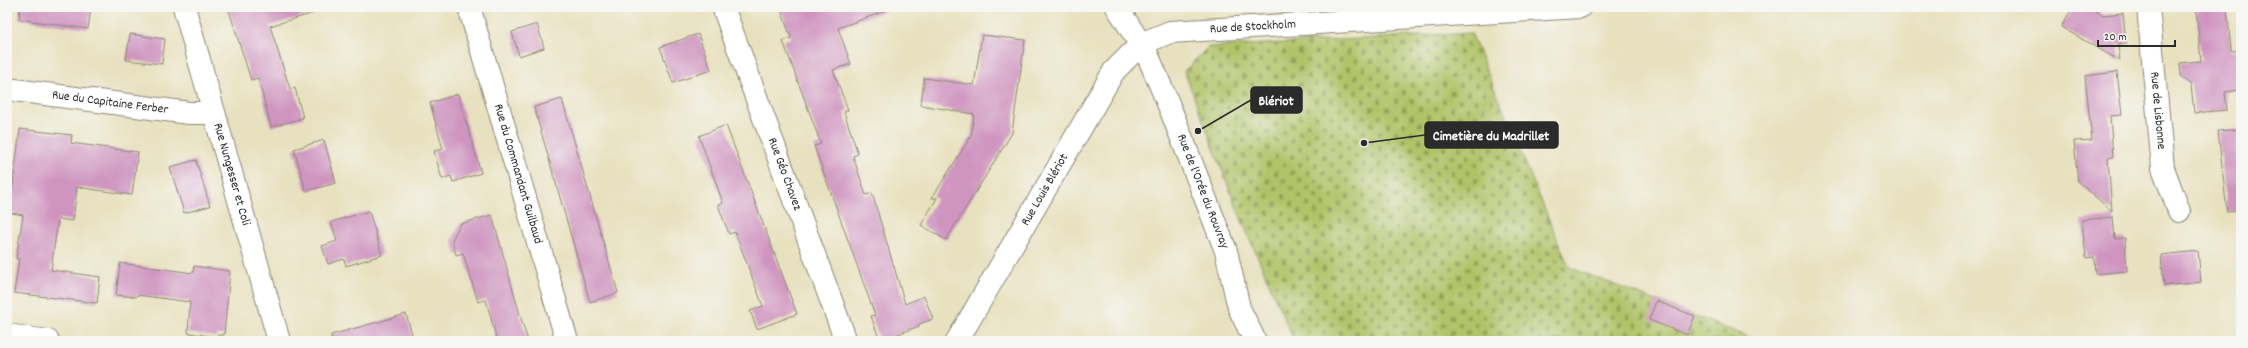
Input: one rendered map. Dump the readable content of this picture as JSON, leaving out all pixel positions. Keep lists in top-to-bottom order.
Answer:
{
  "streets": {
    "street": [
      "Rue de Stockholm",
      "Rue du Capitaine Ferber",
      "Rue de Lisbonne",
      "Rue Nungesser et Coli",
      "Rue du Commandant Guilbaud",
      "Rue Géo Chavez",
      "Rue Louis Blériot",
      "Rue de l'Orée du Rouvray"
    ]
  },
  "crossings": [
    ["Rue de Stockholm", "Rue Louis Blériot"],
    ["Rue de Stockholm", "Rue de l'Orée du Rouvray"],
    ["Rue du Capitaine Ferber", "Rue Nungesser et Coli"],
    ["Rue Louis Blériot", "Rue de l'Orée du Rouvray"]
  ],
  "places": ["Blériot", "Cimetière du Madrillet"],
  "scale_bar": "20 m"
}
